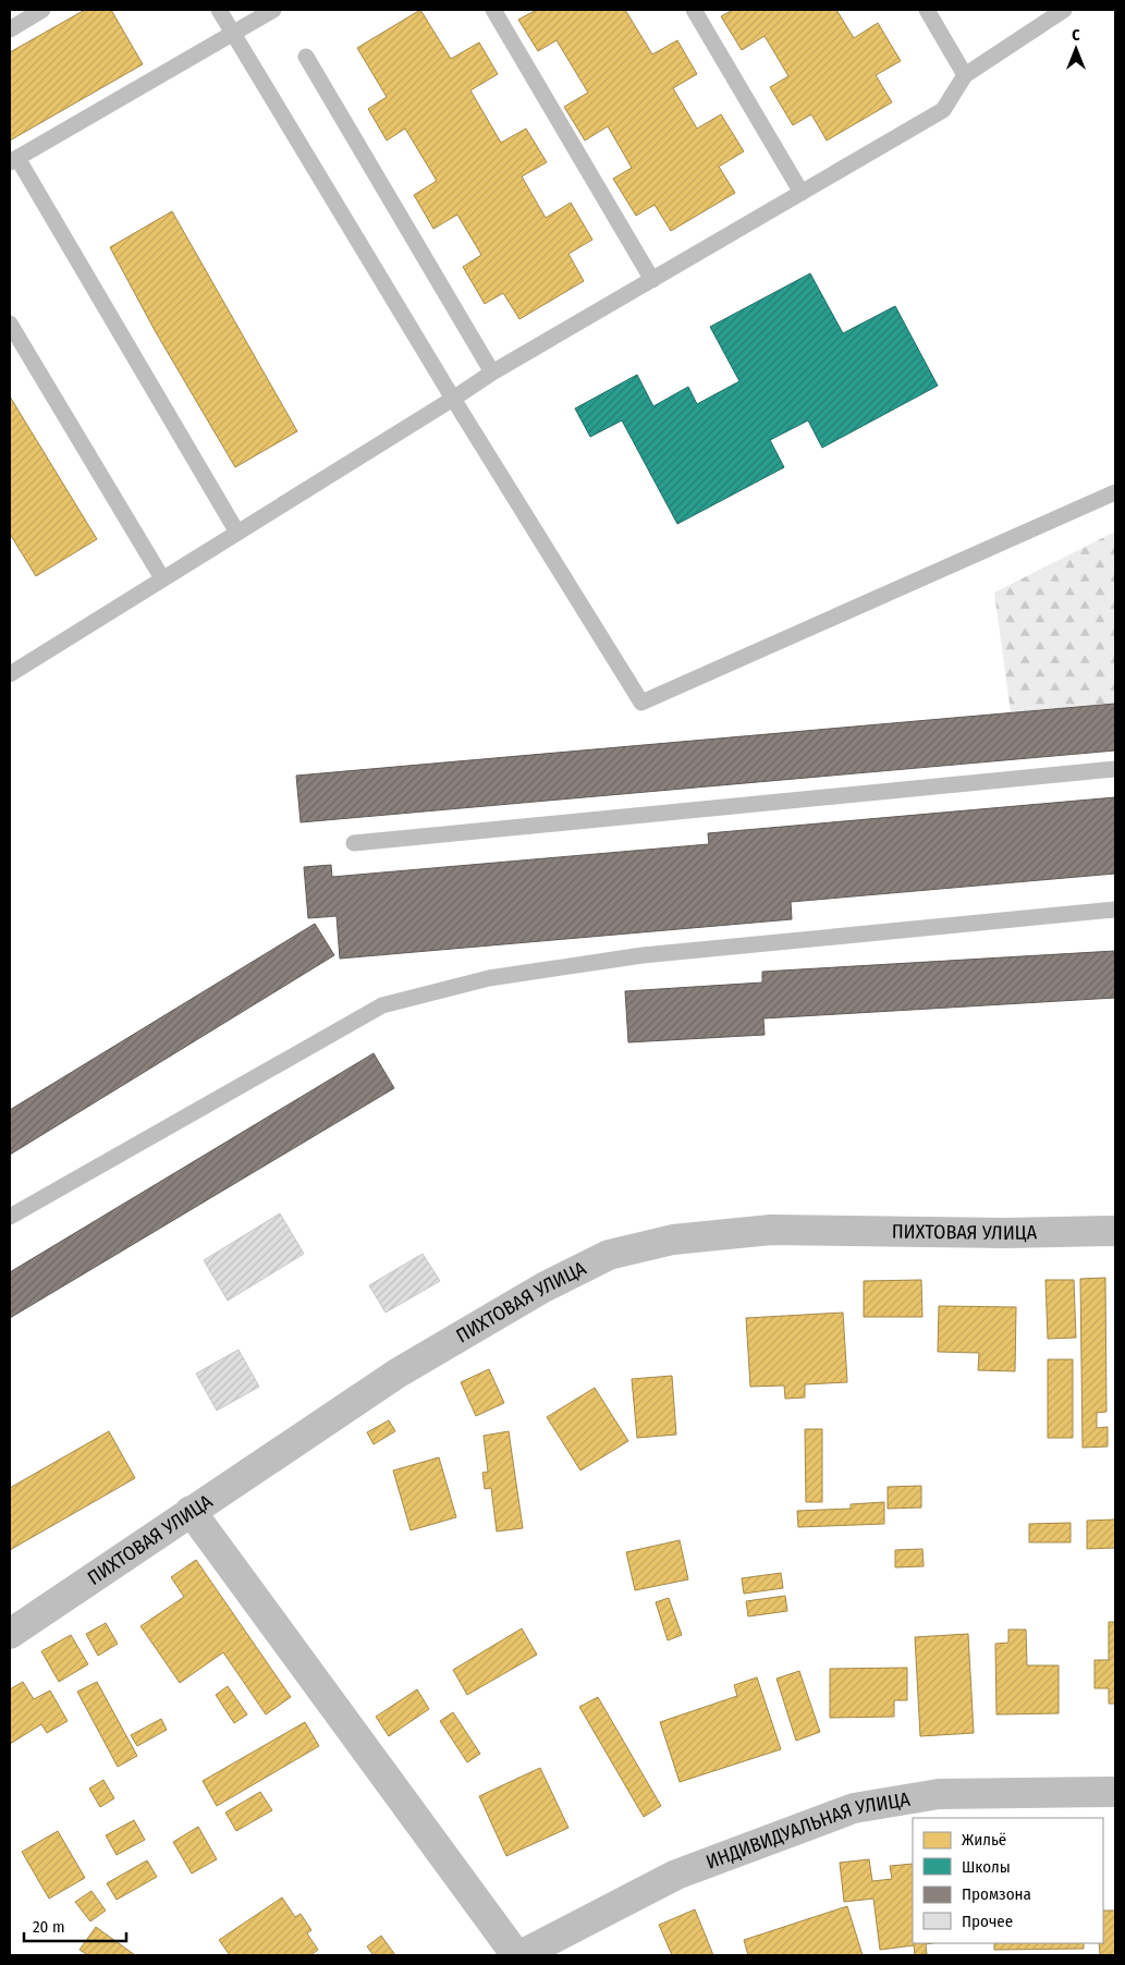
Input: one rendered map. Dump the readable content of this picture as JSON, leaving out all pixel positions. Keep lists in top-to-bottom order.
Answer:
{
  "streets": {
    "street": ["ПИХТОВАЯ УЛИЦА", "ИНДИВИДУАЛЬНАЯ УЛИЦА"]
  },
  "legend": [
    "Жильё",
    "Школы",
    "Промзона",
    "Прочее"
  ],
  "scale_bar": "20 m",
  "north": "top"
}
